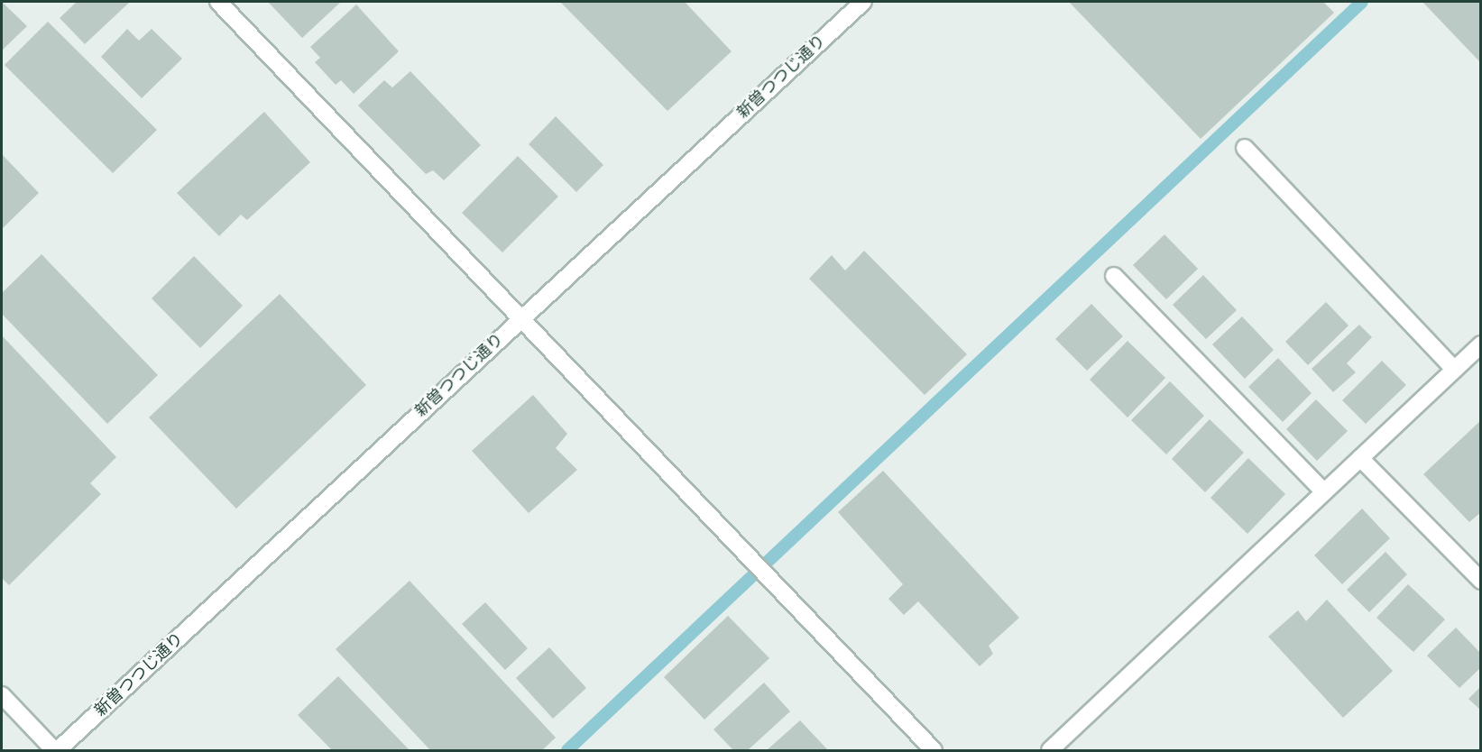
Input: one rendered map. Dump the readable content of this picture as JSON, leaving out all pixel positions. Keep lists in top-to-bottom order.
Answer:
{
  "streets": {
    "street": ["新曽つつじ通り"]
  }
}
